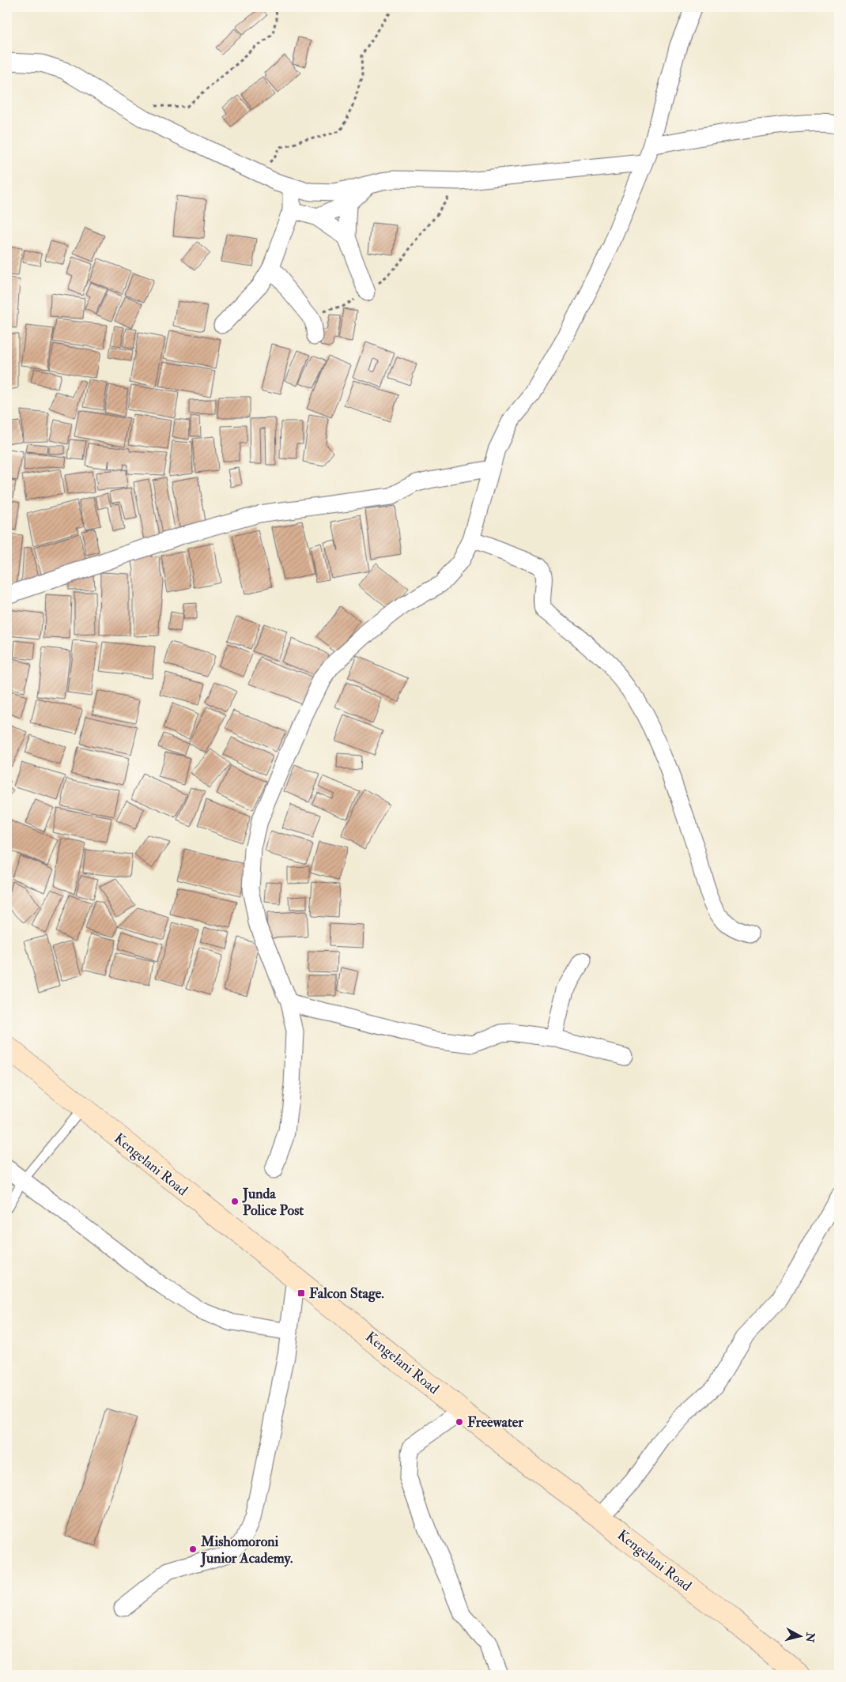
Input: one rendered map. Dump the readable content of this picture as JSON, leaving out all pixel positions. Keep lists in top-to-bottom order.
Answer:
{
  "streets": {
    "main road": ["Kengelani Road"]
  },
  "places": {
    "other": ["Junda Police Post", "Freewater", "Mishomoroni Junior Academy."],
    "transit": ["Falcon Stage."]
  },
  "north": "right"
}
